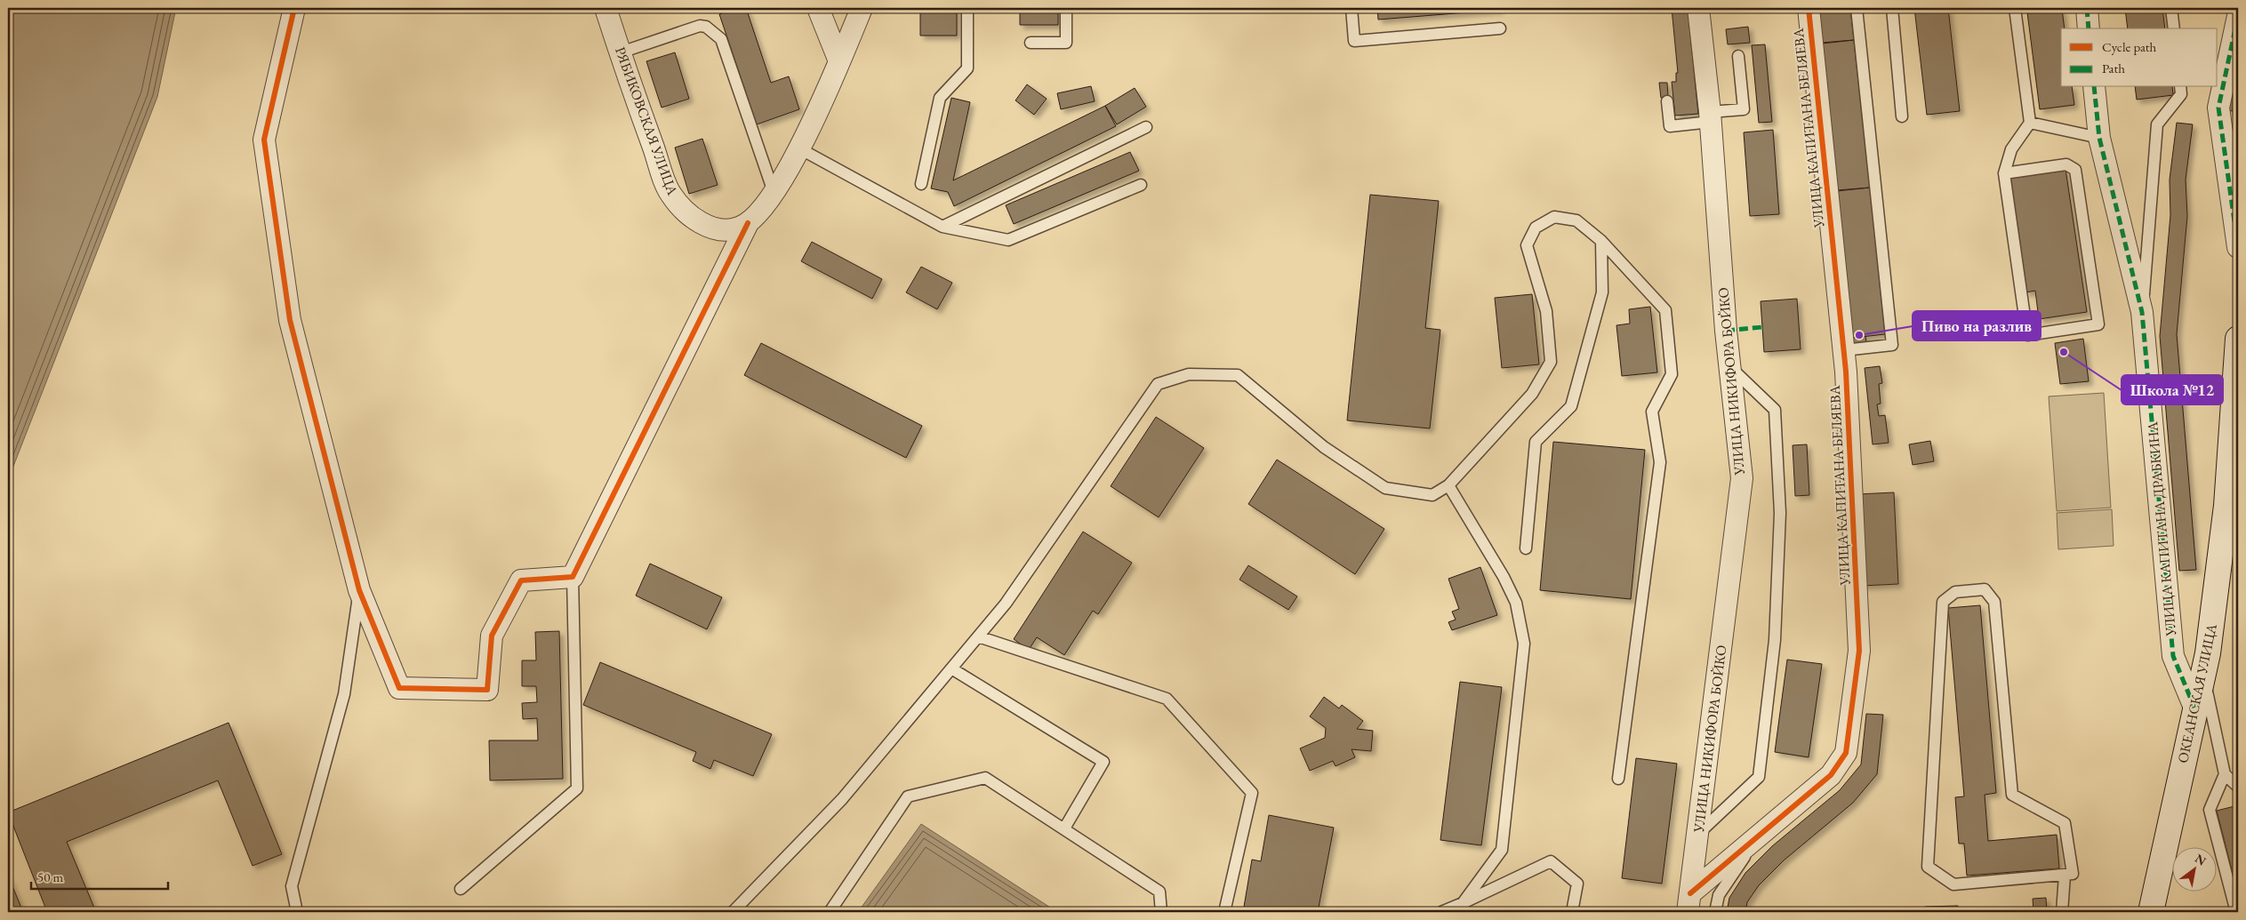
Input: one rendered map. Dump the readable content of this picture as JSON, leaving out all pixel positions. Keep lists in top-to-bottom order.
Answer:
{
  "streets": {
    "main road": ["ОКЕАНСКАЯ УЛИЦА"],
    "street": [
      "РЯБИКОВСКАЯ УЛИЦА",
      "УЛИЦА КАПИТАНА БЕЛЯЕВА",
      "УЛИЦА НИКИФОРА БОЙКО",
      "УЛИЦА КАПИТАНА ДРАБКИНА"
    ]
  },
  "crossings": [
    ["УЛИЦА КАПИТАНА БЕЛЯЕВА", "УЛИЦА НИКИФОРА БОЙКО"],
    ["УЛИЦА КАПИТАНА ДРАБКИНА", "ОКЕАНСКАЯ УЛИЦА"]
  ],
  "places": ["Пиво на разлив", "Школа №12"],
  "legend": ["Cycle path", "Path"],
  "scale_bar": "50 m",
  "north": "top right"
}
